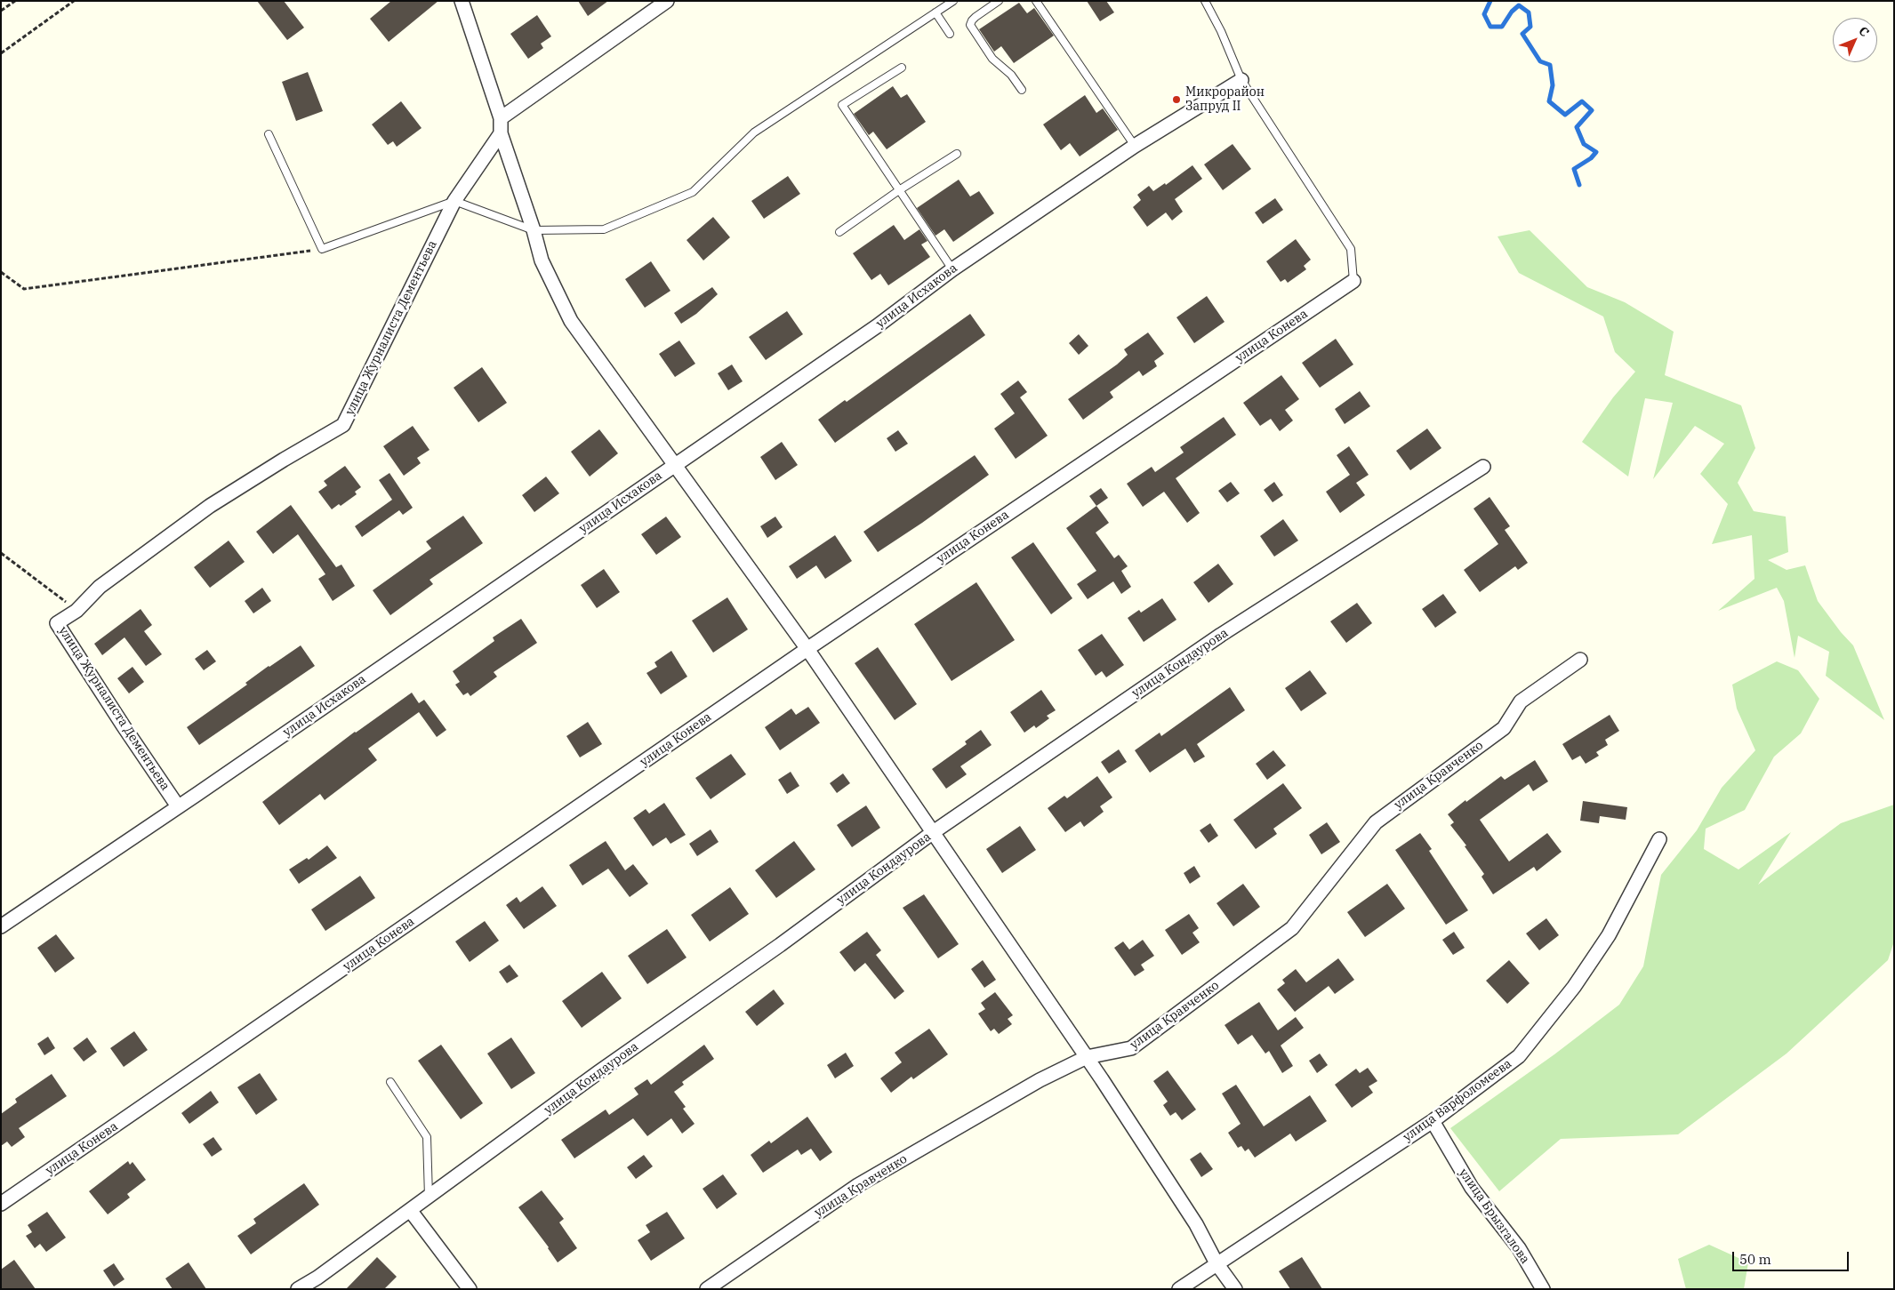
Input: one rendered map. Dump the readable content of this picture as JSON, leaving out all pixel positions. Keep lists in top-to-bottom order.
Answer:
{
  "streets": {
    "street": [
      "улица Исхакова",
      "улица Журналиста Дементьева",
      "улица Конева",
      "улица Кондаурова",
      "улица Кравченко",
      "улица Варфоломеева",
      "улица Брызгалова"
    ]
  },
  "crossings": [
    ["улица Исхакова", "улица Журналиста Дементьева"],
    ["улица Варфоломеева", "улица Брызгалова"]
  ],
  "places": ["Микрорайон Запруд II"],
  "scale_bar": "50 m",
  "north": "top right"
}
